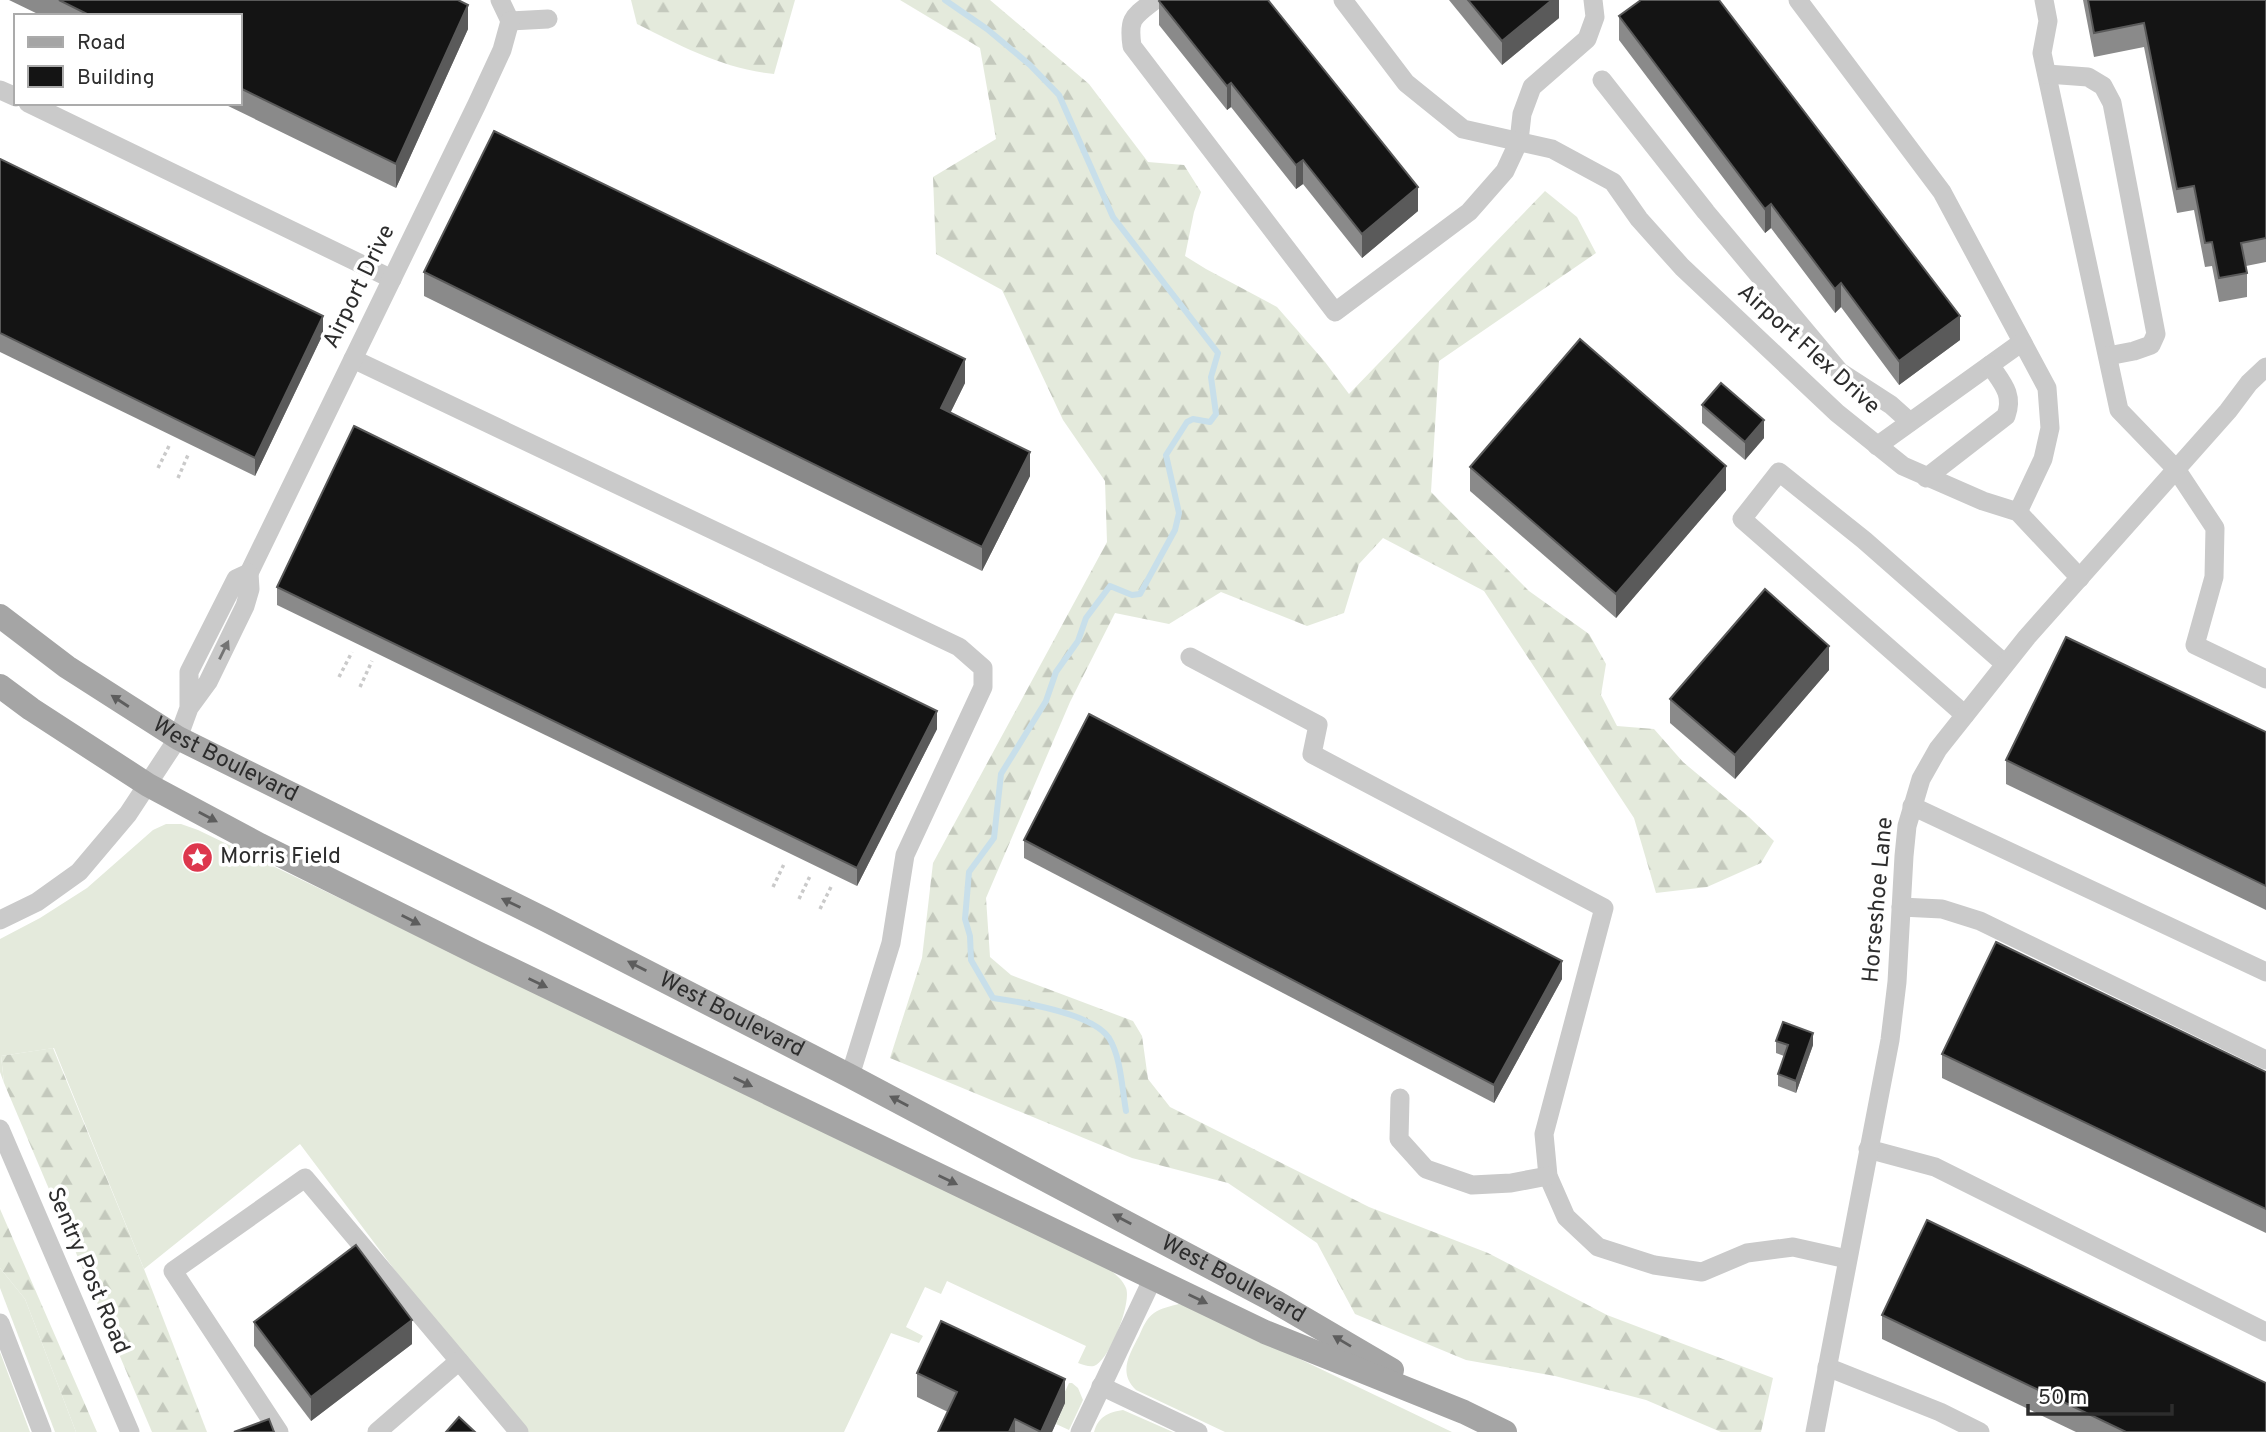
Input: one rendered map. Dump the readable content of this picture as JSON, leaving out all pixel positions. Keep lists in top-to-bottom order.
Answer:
{
  "streets": {
    "main road": ["West Boulevard"],
    "street": [
      "Airport Drive",
      "Airport Flex Drive",
      "Horseshoe Lane",
      "Sentry Post Road"
    ]
  },
  "crossings": [
    ["Airport Drive", "West Boulevard"],
    ["Airport Flex Drive", "Horseshoe Lane"]
  ],
  "places": {
    "place": ["Morris Field"]
  },
  "legend": ["Road", "Building"],
  "scale_bar": "50 m"
}
